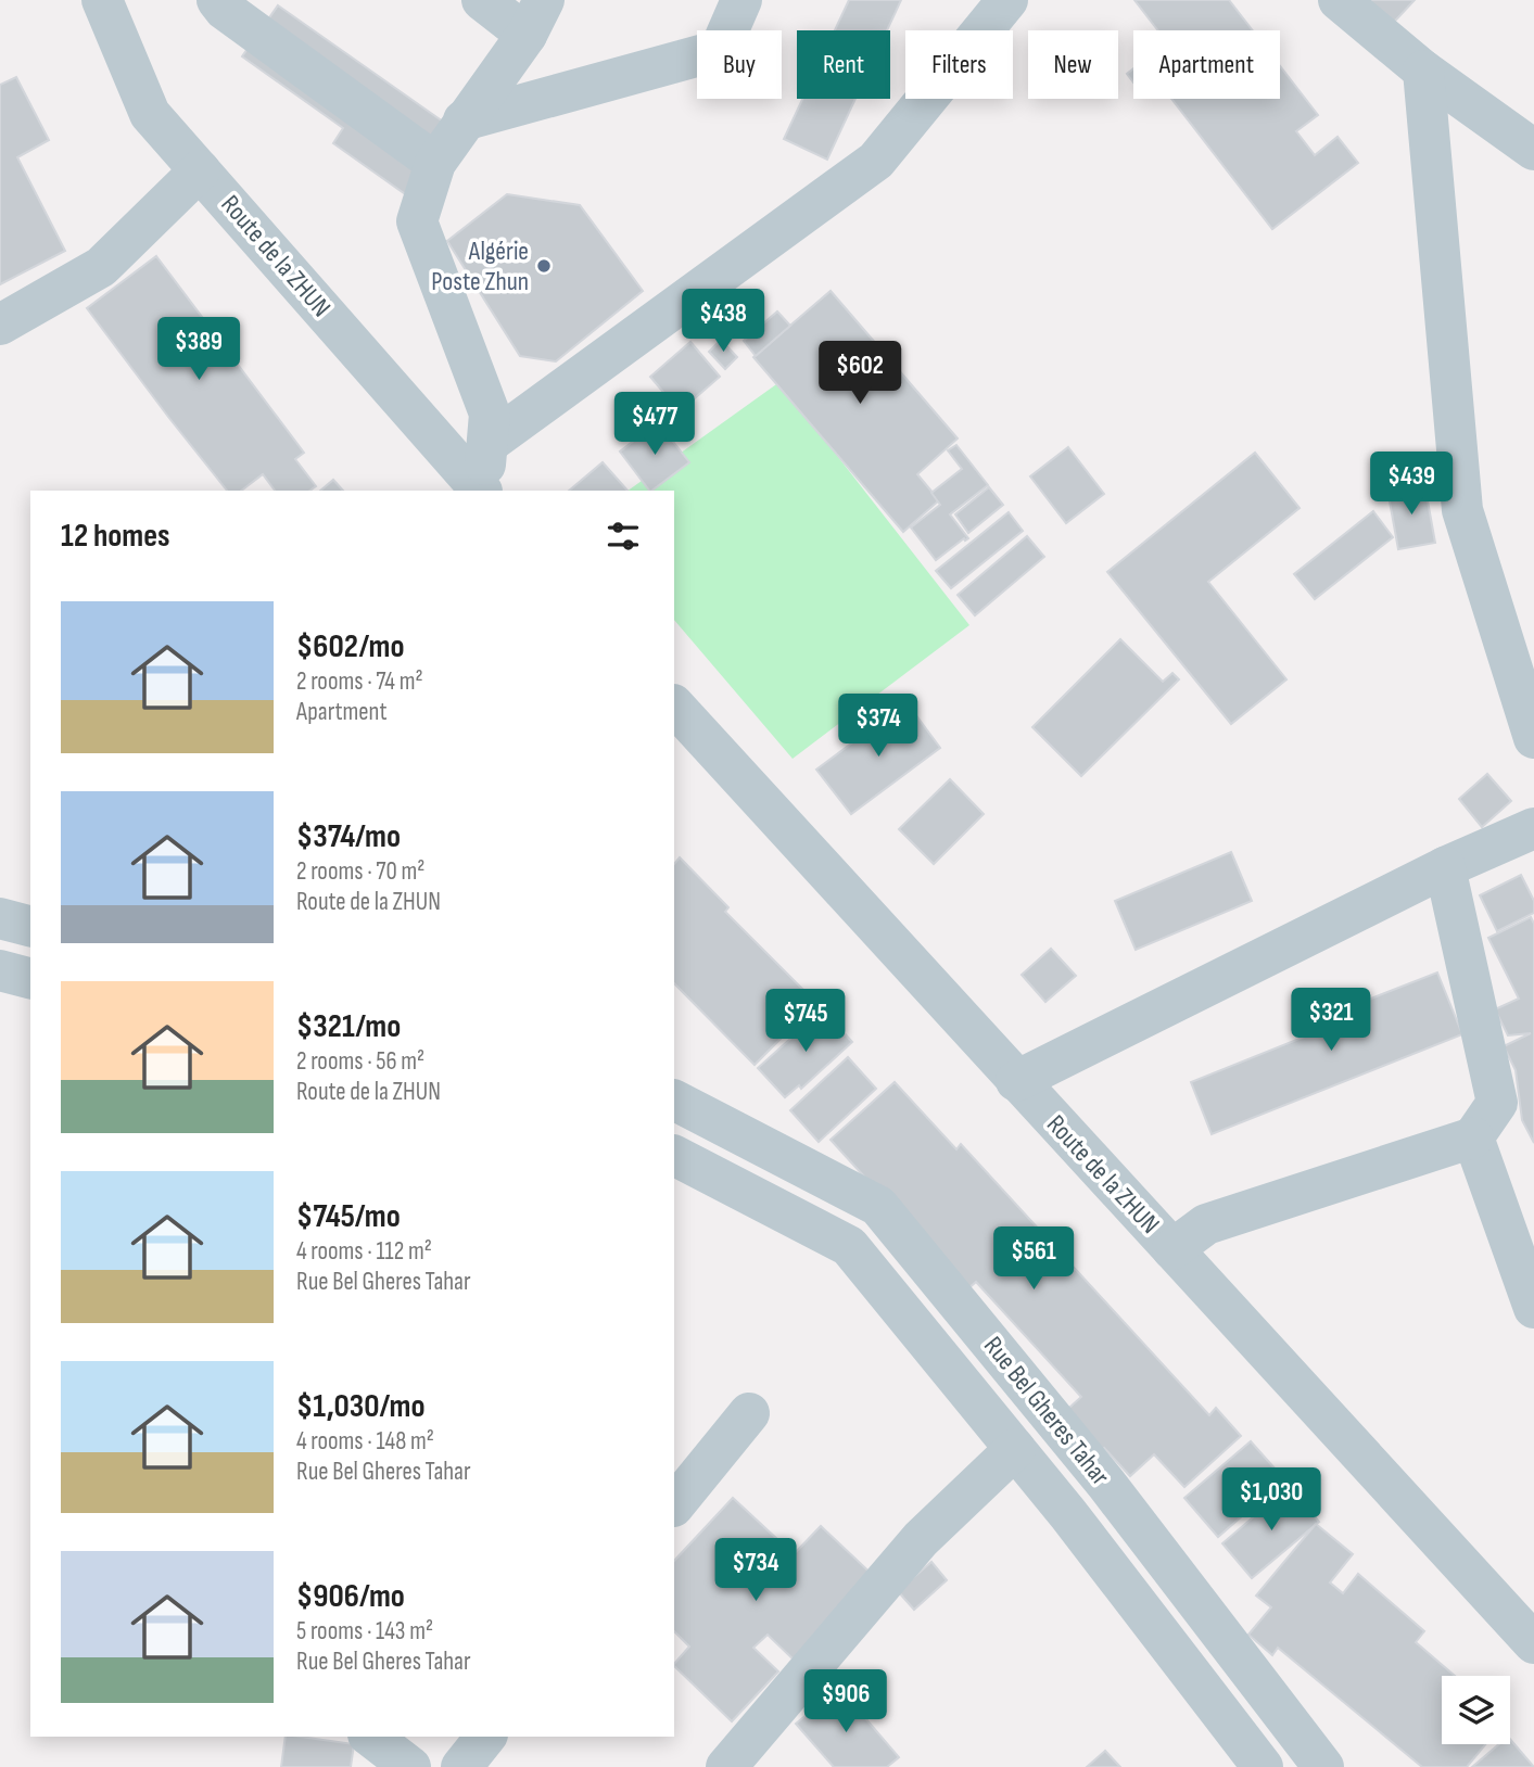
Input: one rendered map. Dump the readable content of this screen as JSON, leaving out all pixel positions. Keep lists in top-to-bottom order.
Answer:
{
  "streets": {
    "street": ["Route de la ZHUN", "Rue Bel Gheres Tahar"]
  },
  "places": ["Algérie Poste Zhun"],
  "page": {
    "chip": [
      "Buy",
      "Rent",
      "Filters",
      "New",
      "Apartment"
    ],
    "price": [
      "$438",
      "$389",
      "$602",
      "$477",
      "$439",
      "$374",
      "$321",
      "$745",
      "$561",
      "$1,030",
      "$734",
      "$906"
    ],
    "heading": "12 homes",
    "list": [
      {
        "name": "$602/mo",
        "note": "2 rooms · 74 m² · Apartment"
      },
      {
        "name": "$374/mo",
        "note": "2 rooms · 70 m² · Route de la ZHUN"
      },
      {
        "name": "$321/mo",
        "note": "2 rooms · 56 m² · Route de la ZHUN"
      },
      {
        "name": "$745/mo",
        "note": "4 rooms · 112 m² · Rue Bel Gheres Tahar"
      },
      {
        "name": "$1,030/mo",
        "note": "4 rooms · 148 m² · Rue Bel Gheres Tahar"
      },
      {
        "name": "$906/mo",
        "note": "5 rooms · 143 m² · Rue Bel Gheres Tahar"
      }
    ]
  }
}
